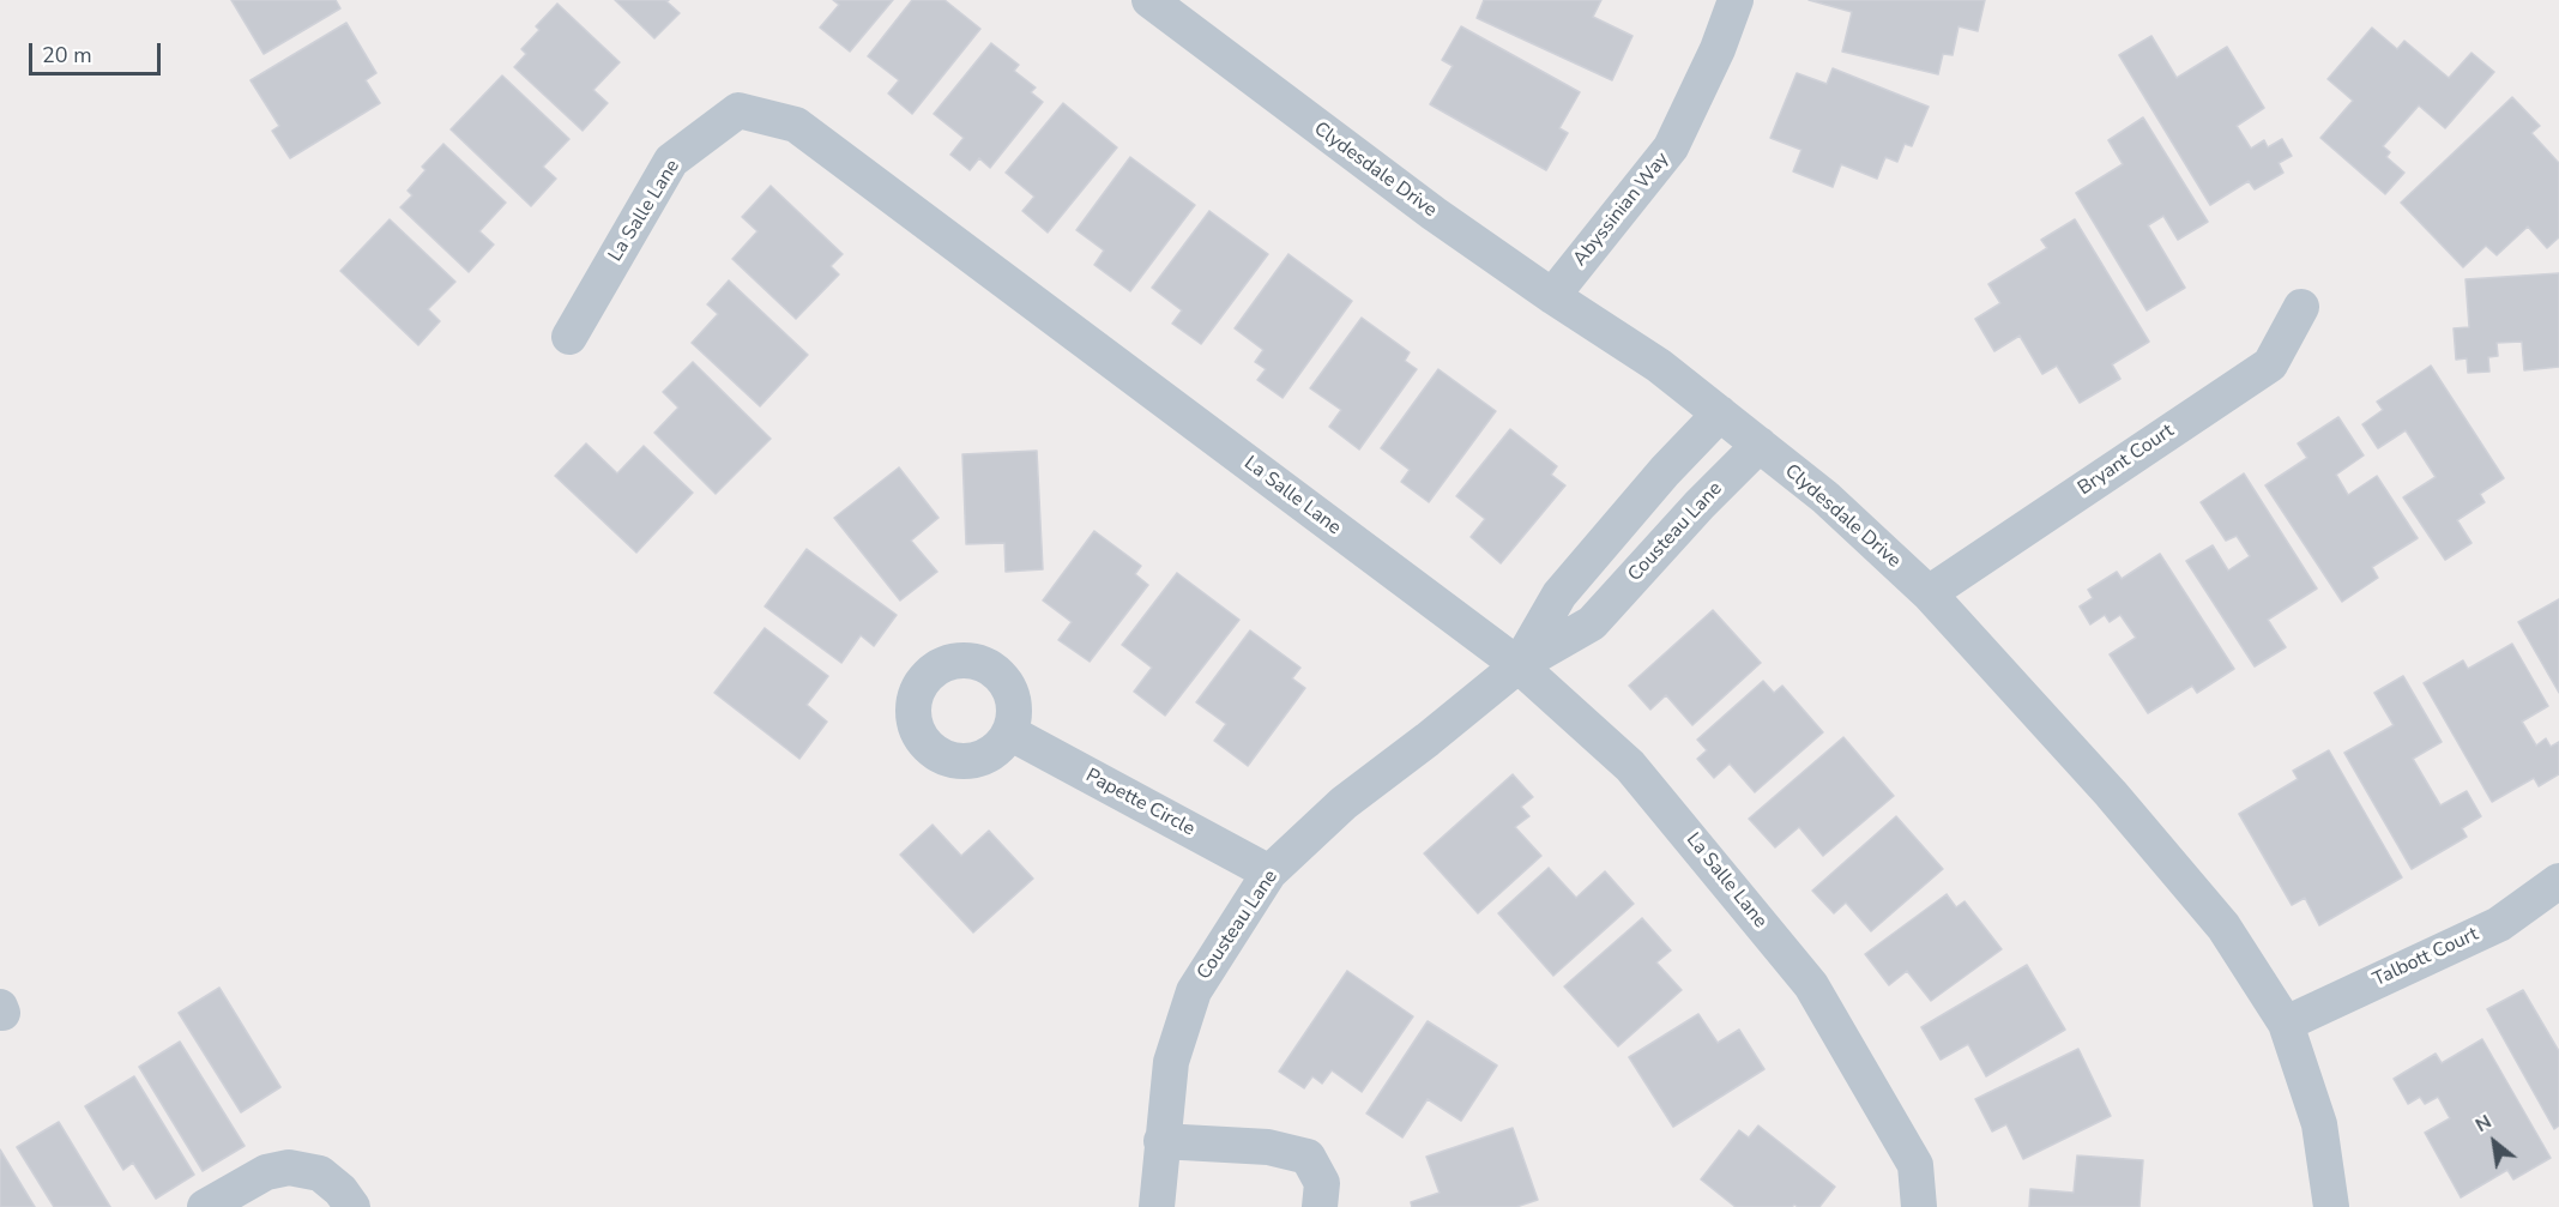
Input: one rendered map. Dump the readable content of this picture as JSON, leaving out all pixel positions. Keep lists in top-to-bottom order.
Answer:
{
  "streets": {
    "street": [
      "Clydesdale Drive",
      "Abyssinian Way",
      "La Salle Lane",
      "Bryant Court",
      "Cousteau Lane",
      "Papette Circle",
      "Talbott Court"
    ]
  },
  "crossings": [
    ["Clydesdale Drive", "Abyssinian Way"],
    ["Clydesdale Drive", "Bryant Court"],
    ["Clydesdale Drive", "Cousteau Lane"],
    ["Clydesdale Drive", "Talbott Court"],
    ["La Salle Lane", "Cousteau Lane"],
    ["Cousteau Lane", "Papette Circle"]
  ],
  "scale_bar": "20 m",
  "north": "top left"
}
